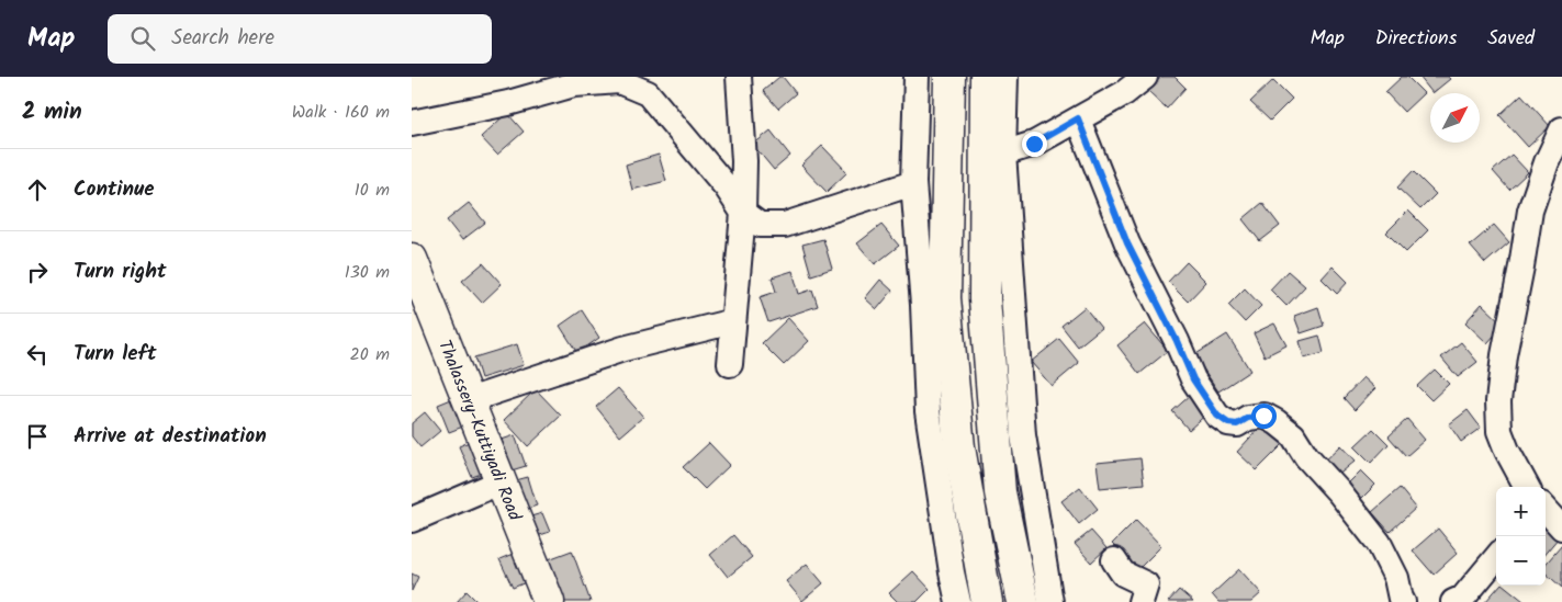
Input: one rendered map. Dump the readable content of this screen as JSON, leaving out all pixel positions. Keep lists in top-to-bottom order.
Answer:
{
  "streets": {
    "main road": ["Thalassery-Kuttiyadi Road"]
  },
  "north": "top right",
  "page": {
    "header": "Map",
    "search": "Search here",
    "nav": ["Map", "Directions", "Saved"],
    "heading": ["2 min", "Walk · 160 m"],
    "list": [
      ["Continue", "10 m"],
      ["Turn right", "130 m"],
      ["Turn left", "20 m"],
      "Arrive at destination"
    ],
    "map_buttons": ["+", "−"]
  }
}
